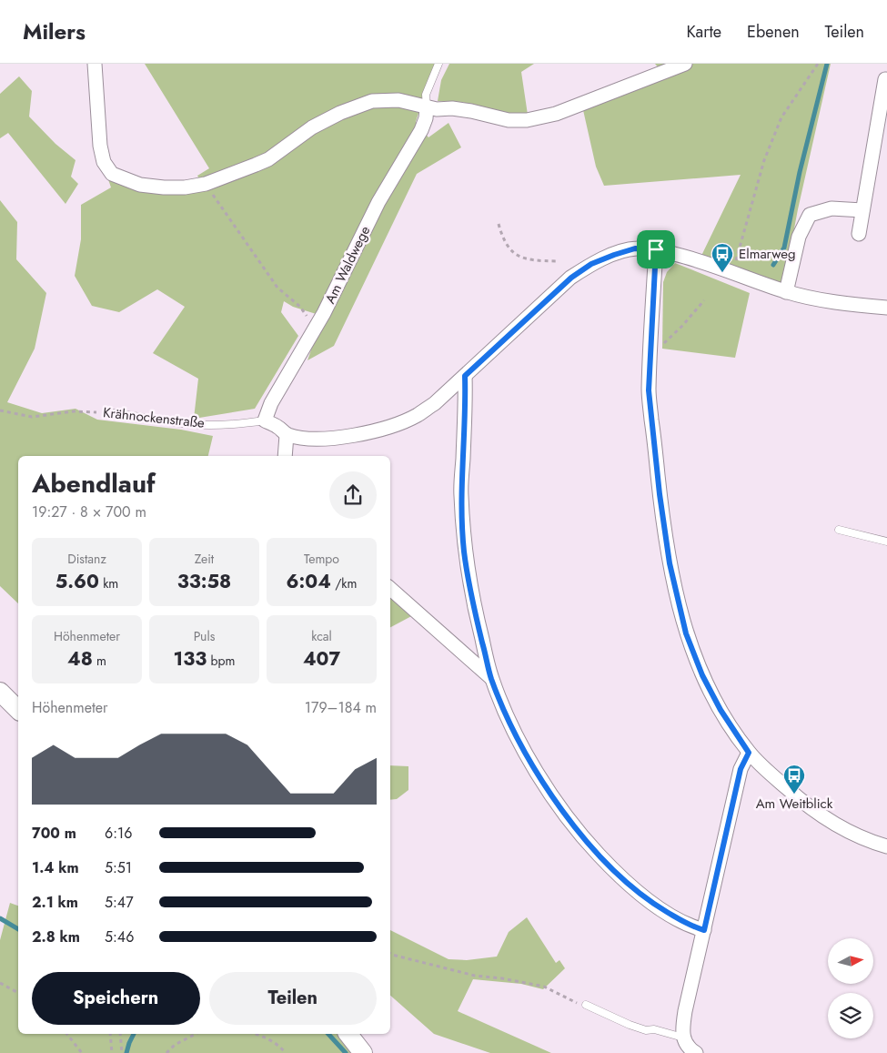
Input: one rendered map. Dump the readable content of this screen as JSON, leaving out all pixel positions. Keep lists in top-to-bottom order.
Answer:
{
  "streets": {
    "street": ["Am Waldwege"],
    "lane": ["Krähnockenstraße"]
  },
  "crossings": [
    ["Am Waldwege", "Krähnockenstraße"]
  ],
  "places": {
    "bus stop": ["Elmarweg", "Am Weitblick"]
  },
  "north": "right",
  "page": {
    "header": "Milers",
    "nav": ["Karte", "Ebenen", "Teilen"],
    "heading": ["Abendlauf", "19:27 · 8 × 700 m"],
    "stats": [
      ["Distanz", "5.60 km"],
      ["Zeit", "33:58"],
      ["Tempo", "6:04 /km"],
      ["Höhenmeter", "48 m"],
      ["Puls", "133 bpm"],
      ["kcal", "407"]
    ],
    "chart": ["Höhenmeter", "179–184 m"],
    "list": [
      {
        "name": "700 m",
        "note": "6:16"
      },
      {
        "name": "1.4 km",
        "note": "5:51"
      },
      {
        "name": "2.1 km",
        "note": "5:47"
      },
      {
        "name": "2.8 km",
        "note": "5:46"
      }
    ],
    "buttons": ["Speichern", "Teilen"]
  }
}
